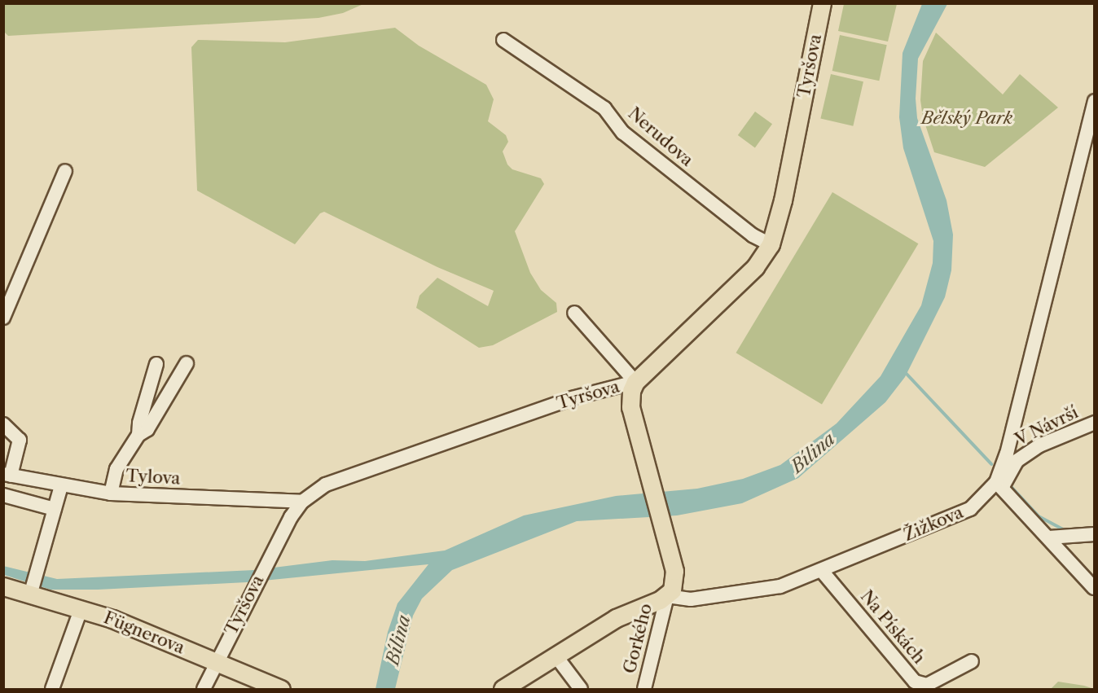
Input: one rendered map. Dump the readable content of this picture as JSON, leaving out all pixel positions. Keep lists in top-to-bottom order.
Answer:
{
  "streets": {
    "main road": ["Tyršova", "Žižkova", "Fügnerova"],
    "street": [
      "Nerudova",
      "V Návrší",
      "Tylova",
      "Na Pískách",
      "Gorkého"
    ]
  },
  "crossings": [
    ["Tyršova", "Nerudova"],
    ["Tyršova", "Tylova"],
    ["Tyršova", "Fügnerova"],
    ["V Návrší", "Žižkova"],
    ["Žižkova", "Na Pískách"],
    ["Žižkova", "Gorkého"]
  ],
  "water": ["Bílina"],
  "parks": ["Bělský Park"]
}
